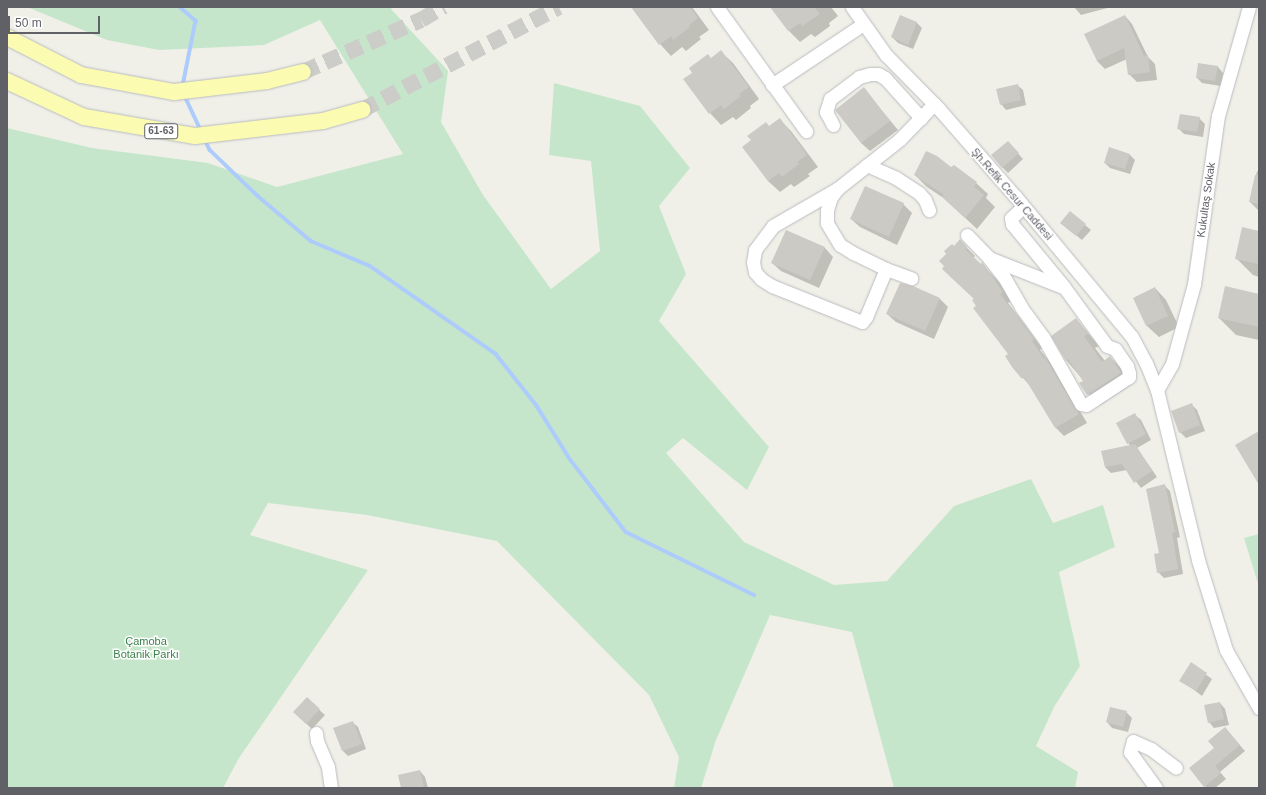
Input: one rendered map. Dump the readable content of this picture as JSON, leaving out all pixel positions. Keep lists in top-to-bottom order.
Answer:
{
  "streets": {
    "main road": ["61-63"],
    "street": ["Şh.Refik Cesur Caddesi", "Kukultaş Sokak"]
  },
  "crossings": [
    ["Şh.Refik Cesur Caddesi", "Kukultaş Sokak"]
  ],
  "parks": ["Çamoba Botanik Parkı"],
  "scale_bar": "50 m"
}
